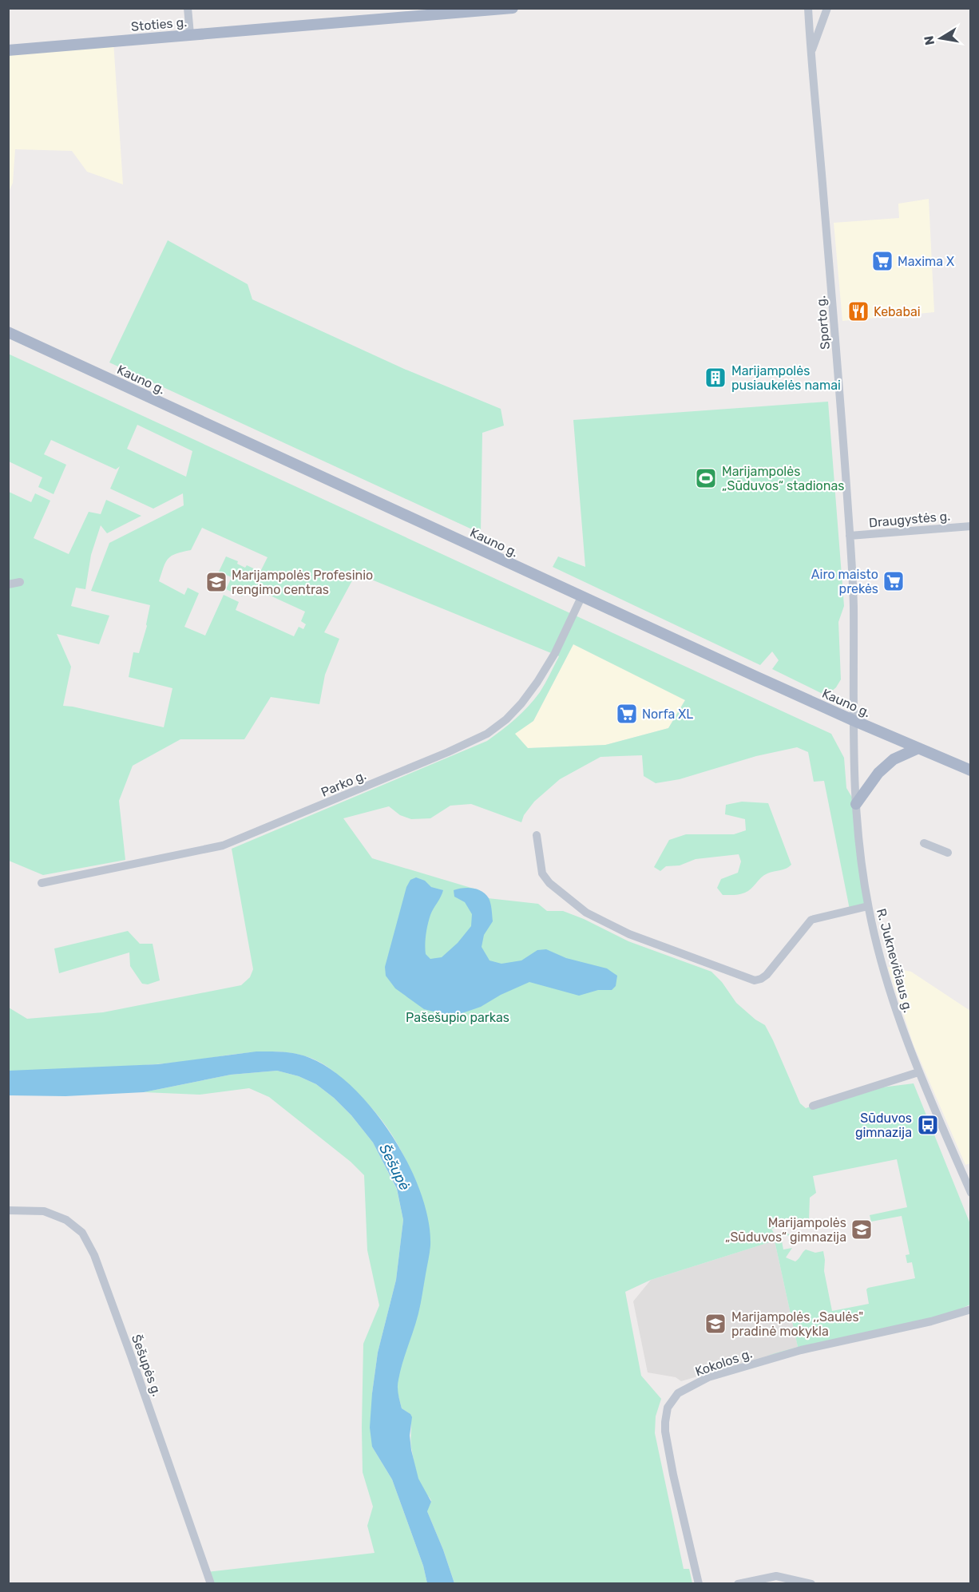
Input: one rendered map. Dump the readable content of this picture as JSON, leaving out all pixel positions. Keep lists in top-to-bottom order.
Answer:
{
  "streets": {
    "main road": ["Stoties g.", "Kauno g."],
    "street": [
      "Sporto g.",
      "Draugystės g.",
      "Parko g.",
      "R. Juknevičiaus g.",
      "Kokolos g.",
      "Šešupės g."
    ]
  },
  "crossings": [
    ["Sporto g.", "Kauno g."],
    ["Sporto g.", "Draugystės g."],
    ["Sporto g.", "R. Juknevičiaus g."],
    ["Kauno g.", "Parko g."],
    ["Kauno g.", "R. Juknevičiaus g."]
  ],
  "water": ["Šešupė"],
  "parks": ["Pašešupio parkas"],
  "places": {
    "supermarket": ["Maxima X", "Airo maisto prekės", "Norfa XL"],
    "restaurant": ["Kebabai"],
    "building": ["Marijampolės pusiaukelės namai"],
    "sports": ["Marijampolės „Sūduvos“ stadionas"],
    "school or university": ["Marijampolės Profesinio rengimo centras", "Marijampolės „Sūduvos“ gimnazija", "Marijampolės ,,Saulės\" pradinė mokykla"],
    "bus stop": ["Sūduvos gimnazija"]
  },
  "north": "left"
}
